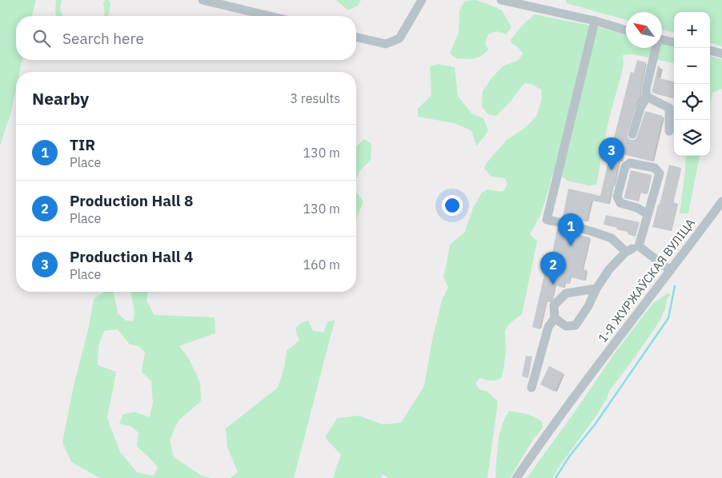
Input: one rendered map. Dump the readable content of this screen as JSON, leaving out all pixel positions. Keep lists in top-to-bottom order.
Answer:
{
  "streets": {
    "street": ["1-Я ЖУРЖАЎСКАЯ ВУЛІЦА"]
  },
  "north": "top left",
  "page": {
    "map_buttons": ["+", "−"],
    "search": "Search here",
    "heading": ["Nearby", "3 results"],
    "list": [
      {
        "mark": "1",
        "name": "TIR",
        "note": "Place",
        "value": "130 m"
      },
      {
        "mark": "2",
        "name": "Production Hall 8",
        "note": "Place",
        "value": "130 m"
      },
      {
        "mark": "3",
        "name": "Production Hall 4",
        "note": "Place",
        "value": "160 m"
      }
    ],
    "pins": ["3", "1", "2"]
  }
}
